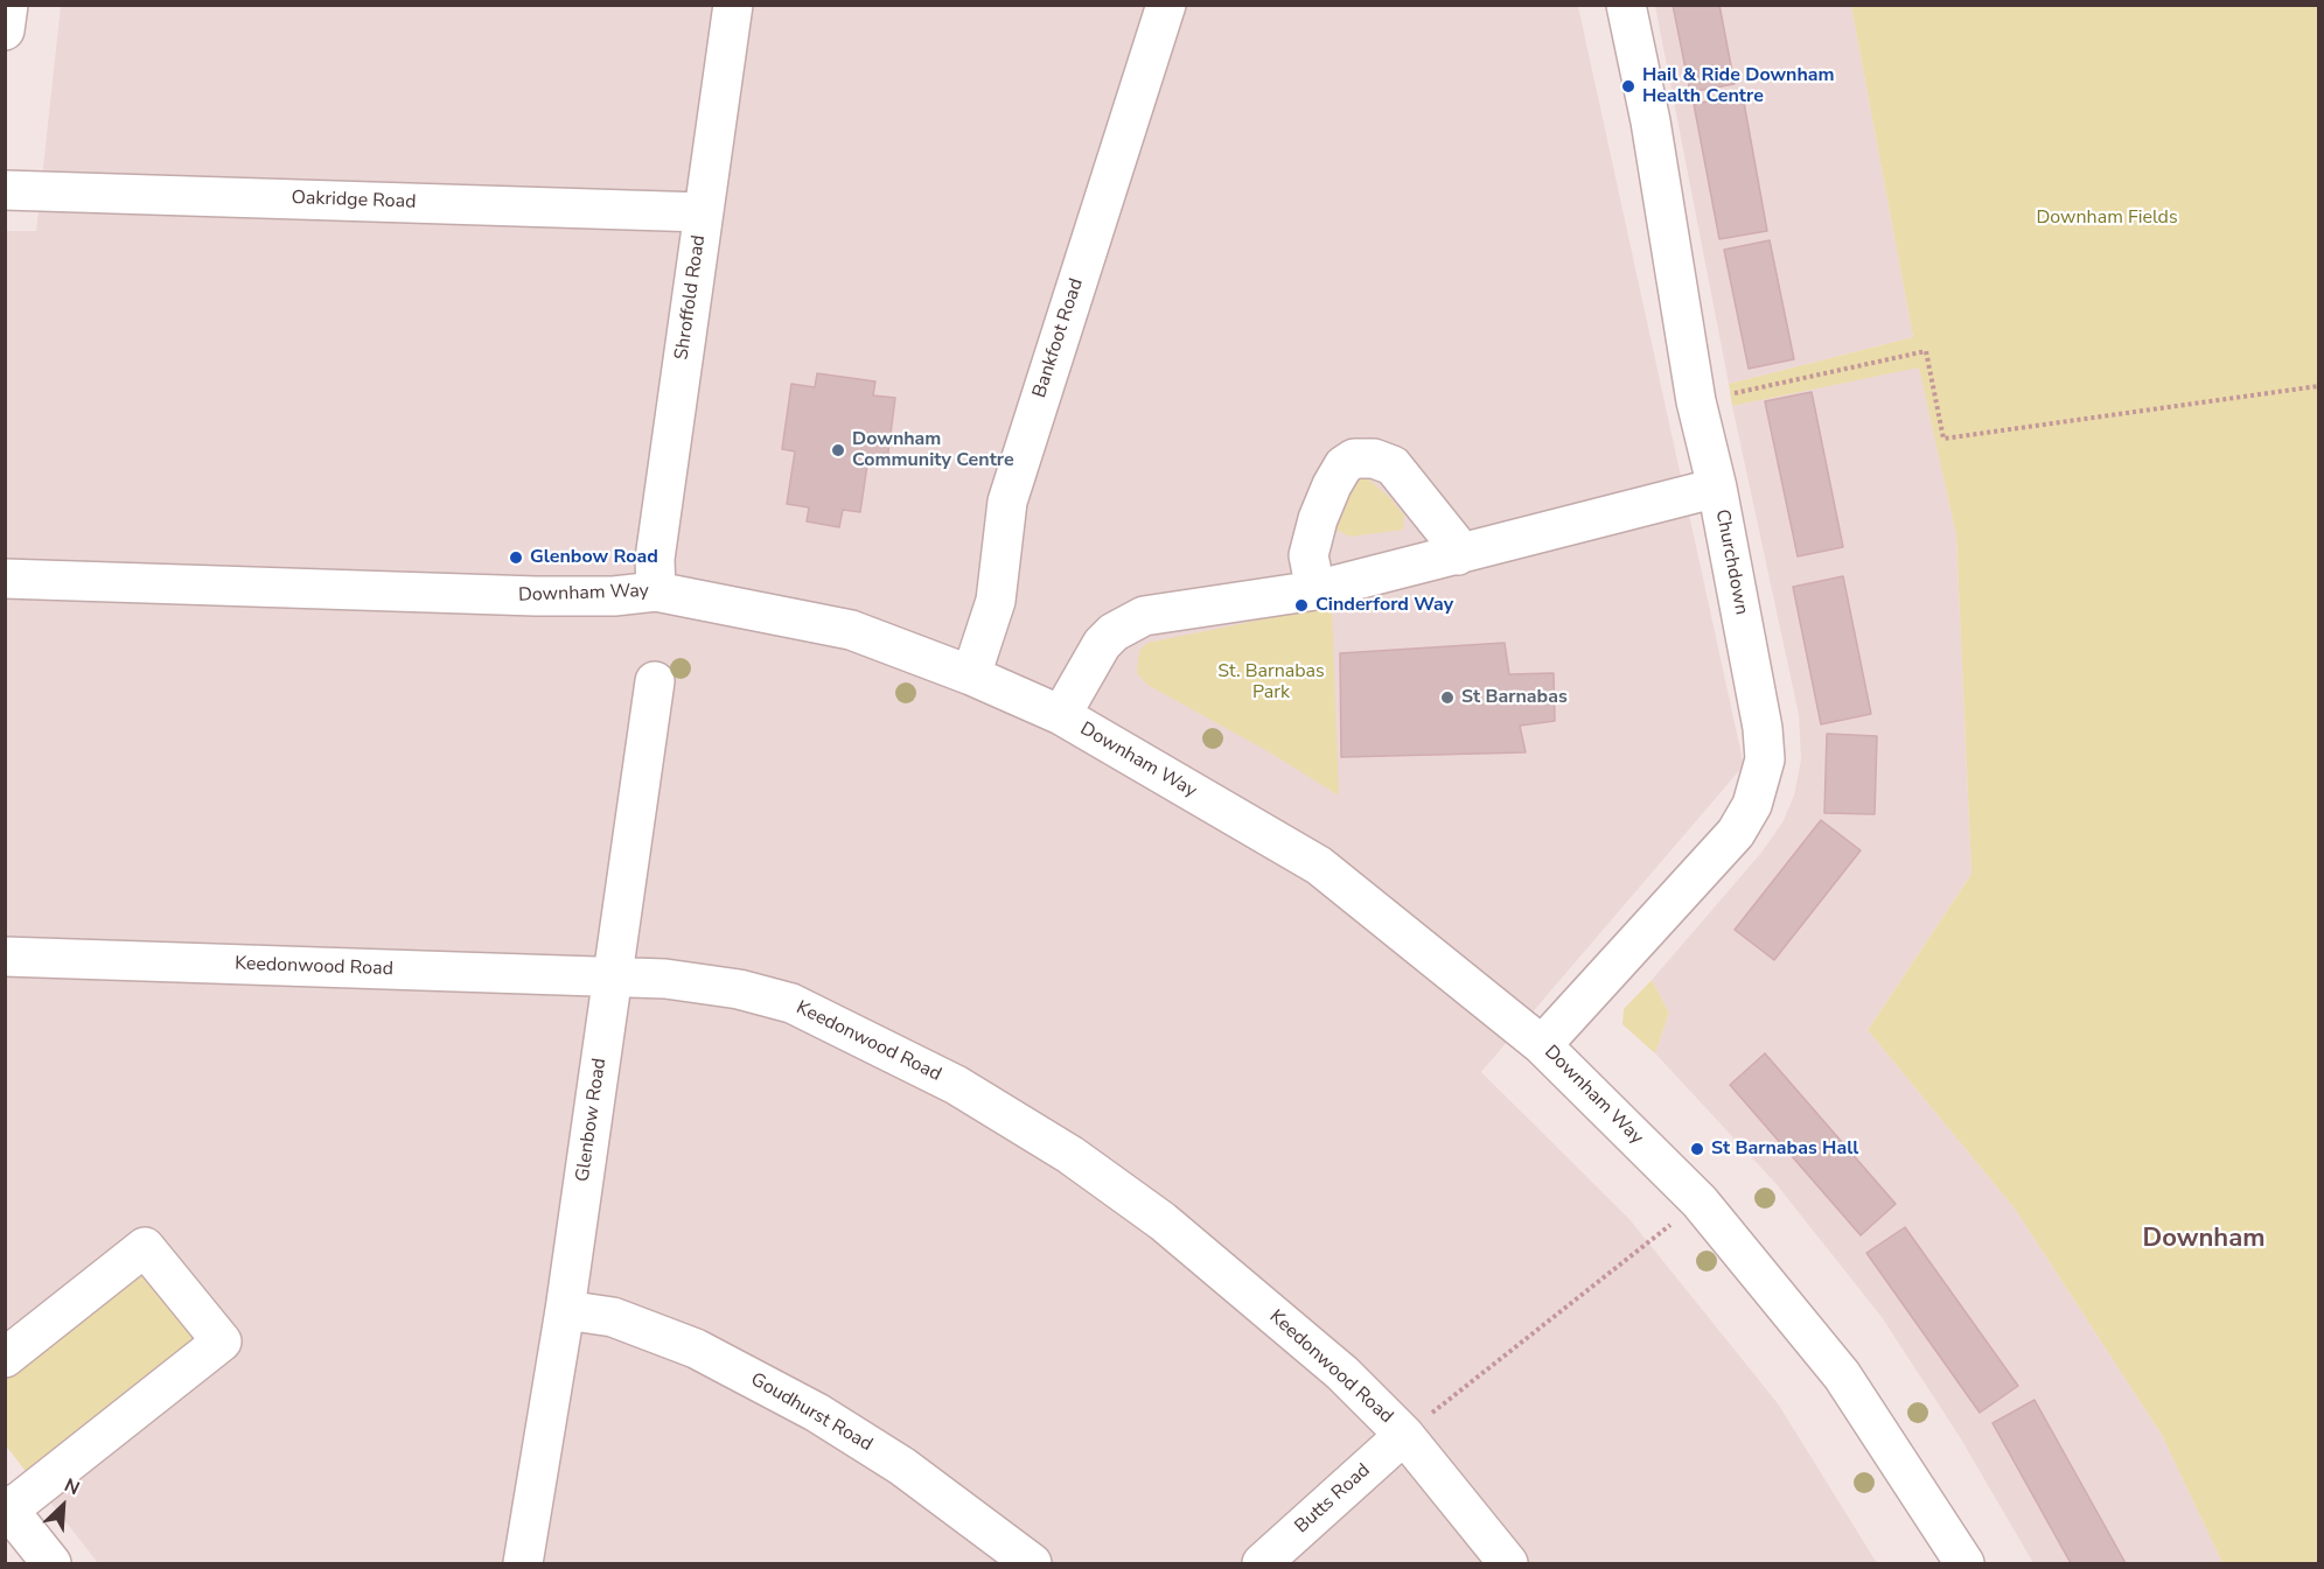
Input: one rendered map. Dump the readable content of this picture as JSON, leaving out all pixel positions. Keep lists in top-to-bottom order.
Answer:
{
  "streets": {
    "street": [
      "Oakridge Road",
      "Shroffold Road",
      "Bankfoot Road",
      "Churchdown",
      "Downham Way",
      "Keedonwood Road",
      "Glenbow Road",
      "Goudhurst Road",
      "Butts Road"
    ]
  },
  "crossings": [
    ["Oakridge Road", "Shroffold Road"],
    ["Shroffold Road", "Downham Way"],
    ["Bankfoot Road", "Downham Way"],
    ["Churchdown", "Downham Way"],
    ["Keedonwood Road", "Glenbow Road"],
    ["Keedonwood Road", "Butts Road"],
    ["Glenbow Road", "Goudhurst Road"]
  ],
  "districts": ["Downham"],
  "parks": ["Downham Fields", "St. Barnabas Park"],
  "places": [
    "Hail & Ride Downham Health Centre",
    "Downham Community Centre",
    "Glenbow Road",
    "Cinderford Way",
    "St Barnabas",
    "St Barnabas Hall"
  ],
  "north": "top right"
}
